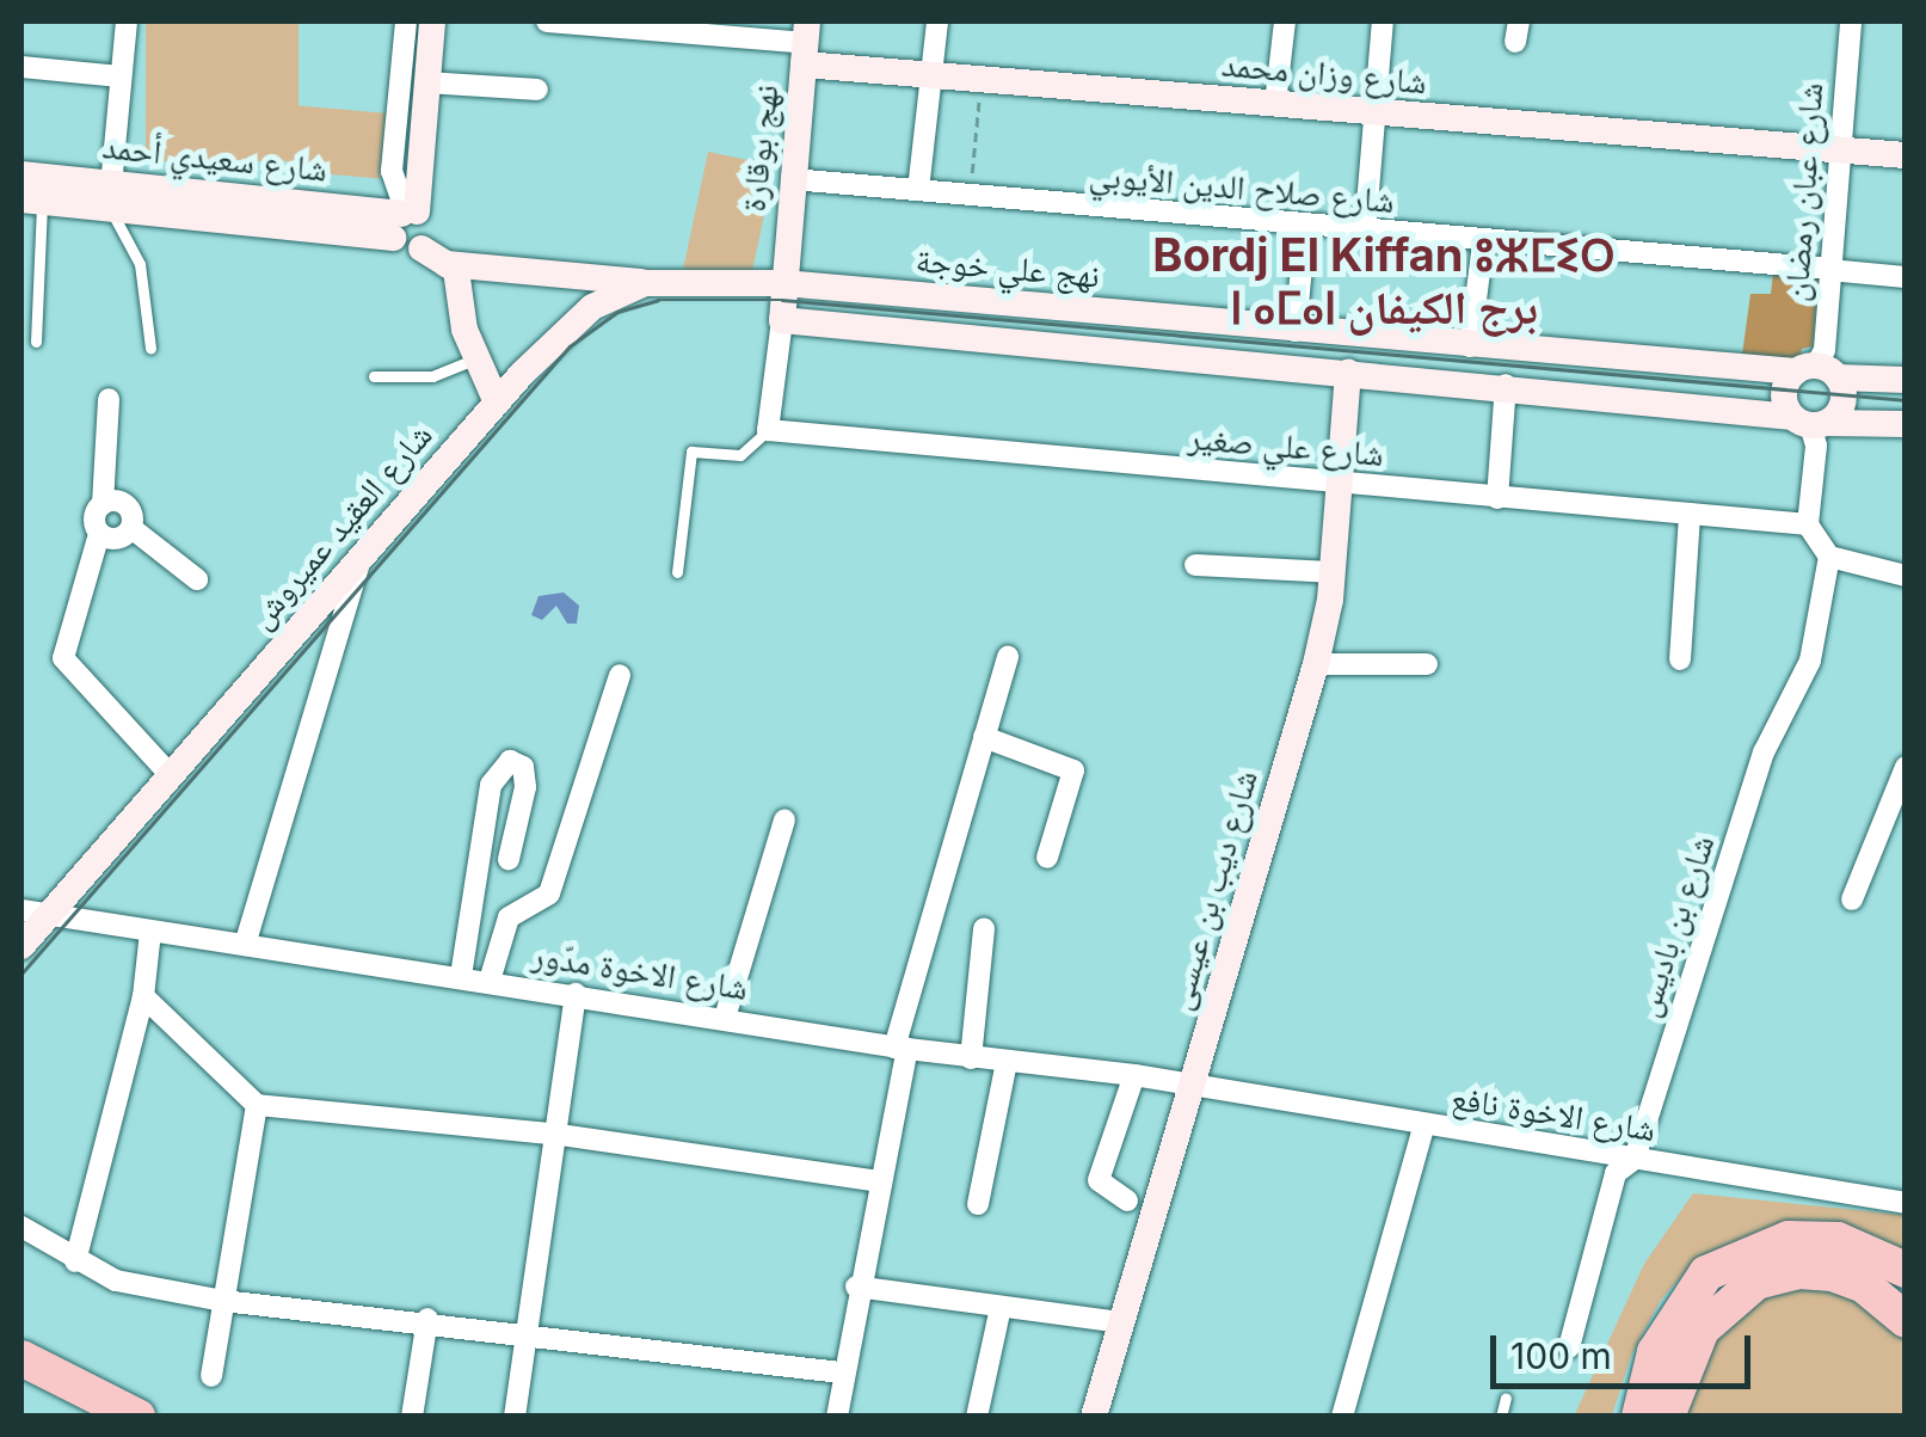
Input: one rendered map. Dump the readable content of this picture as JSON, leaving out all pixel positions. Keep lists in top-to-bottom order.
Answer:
{
  "streets": {
    "main road": [
      "شارع وزان محمد",
      "نهج بوقارة",
      "شارع سعيدي أحمد",
      "نهج علي خوجة",
      "شارع العقيد عميروش",
      "شارع ديب بن عيسى"
    ],
    "street": [
      "شارع صلاح الدين الأيوبي",
      "شارع عبان رمضان",
      "شارع علي صغير",
      "شارع بن باديس",
      "شارع الاخوة مدّور",
      "شارع الاخوة نافع"
    ]
  },
  "crossings": [
    ["شارع وزان محمد", "نهج بوقارة"],
    ["شارع وزان محمد", "شارع عبان رمضان"],
    ["نهج بوقارة", "شارع صلاح الدين الأيوبي"],
    ["نهج بوقارة", "نهج علي خوجة"],
    ["نهج بوقارة", "شارع العقيد عميروش"],
    ["شارع سعيدي أحمد", "شارع العقيد عميروش"],
    ["شارع صلاح الدين الأيوبي", "شارع عبان رمضان"],
    ["شارع عبان رمضان", "نهج علي خوجة"],
    ["نهج علي خوجة", "شارع العقيد عميروش"],
    ["شارع علي صغير", "شارع ديب بن عيسى"],
    ["شارع العقيد عميروش", "شارع الاخوة مدّور"],
    ["شارع ديب بن عيسى", "شارع الاخوة مدّور"],
    ["شارع ديب بن عيسى", "شارع الاخوة نافع"],
    ["شارع بن باديس", "شارع الاخوة نافع"],
    ["شارع الاخوة مدّور", "شارع الاخوة نافع"]
  ],
  "districts": ["Bordj El Kiffan ⵓⵣⵎⵉⵔ ⵏ ⴰⵎⴰⵏ برج الكيفان"],
  "scale_bar": "100 m"
}
